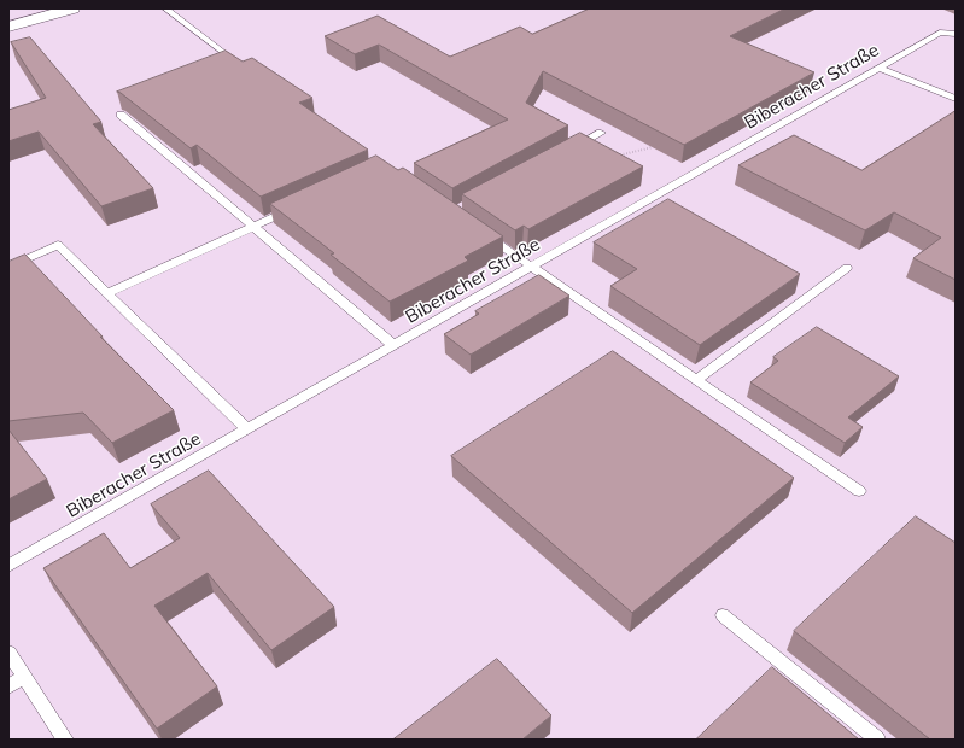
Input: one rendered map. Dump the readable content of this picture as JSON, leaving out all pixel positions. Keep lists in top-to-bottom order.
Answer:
{
  "streets": {
    "lane": ["Biberacher Straße"]
  }
}
